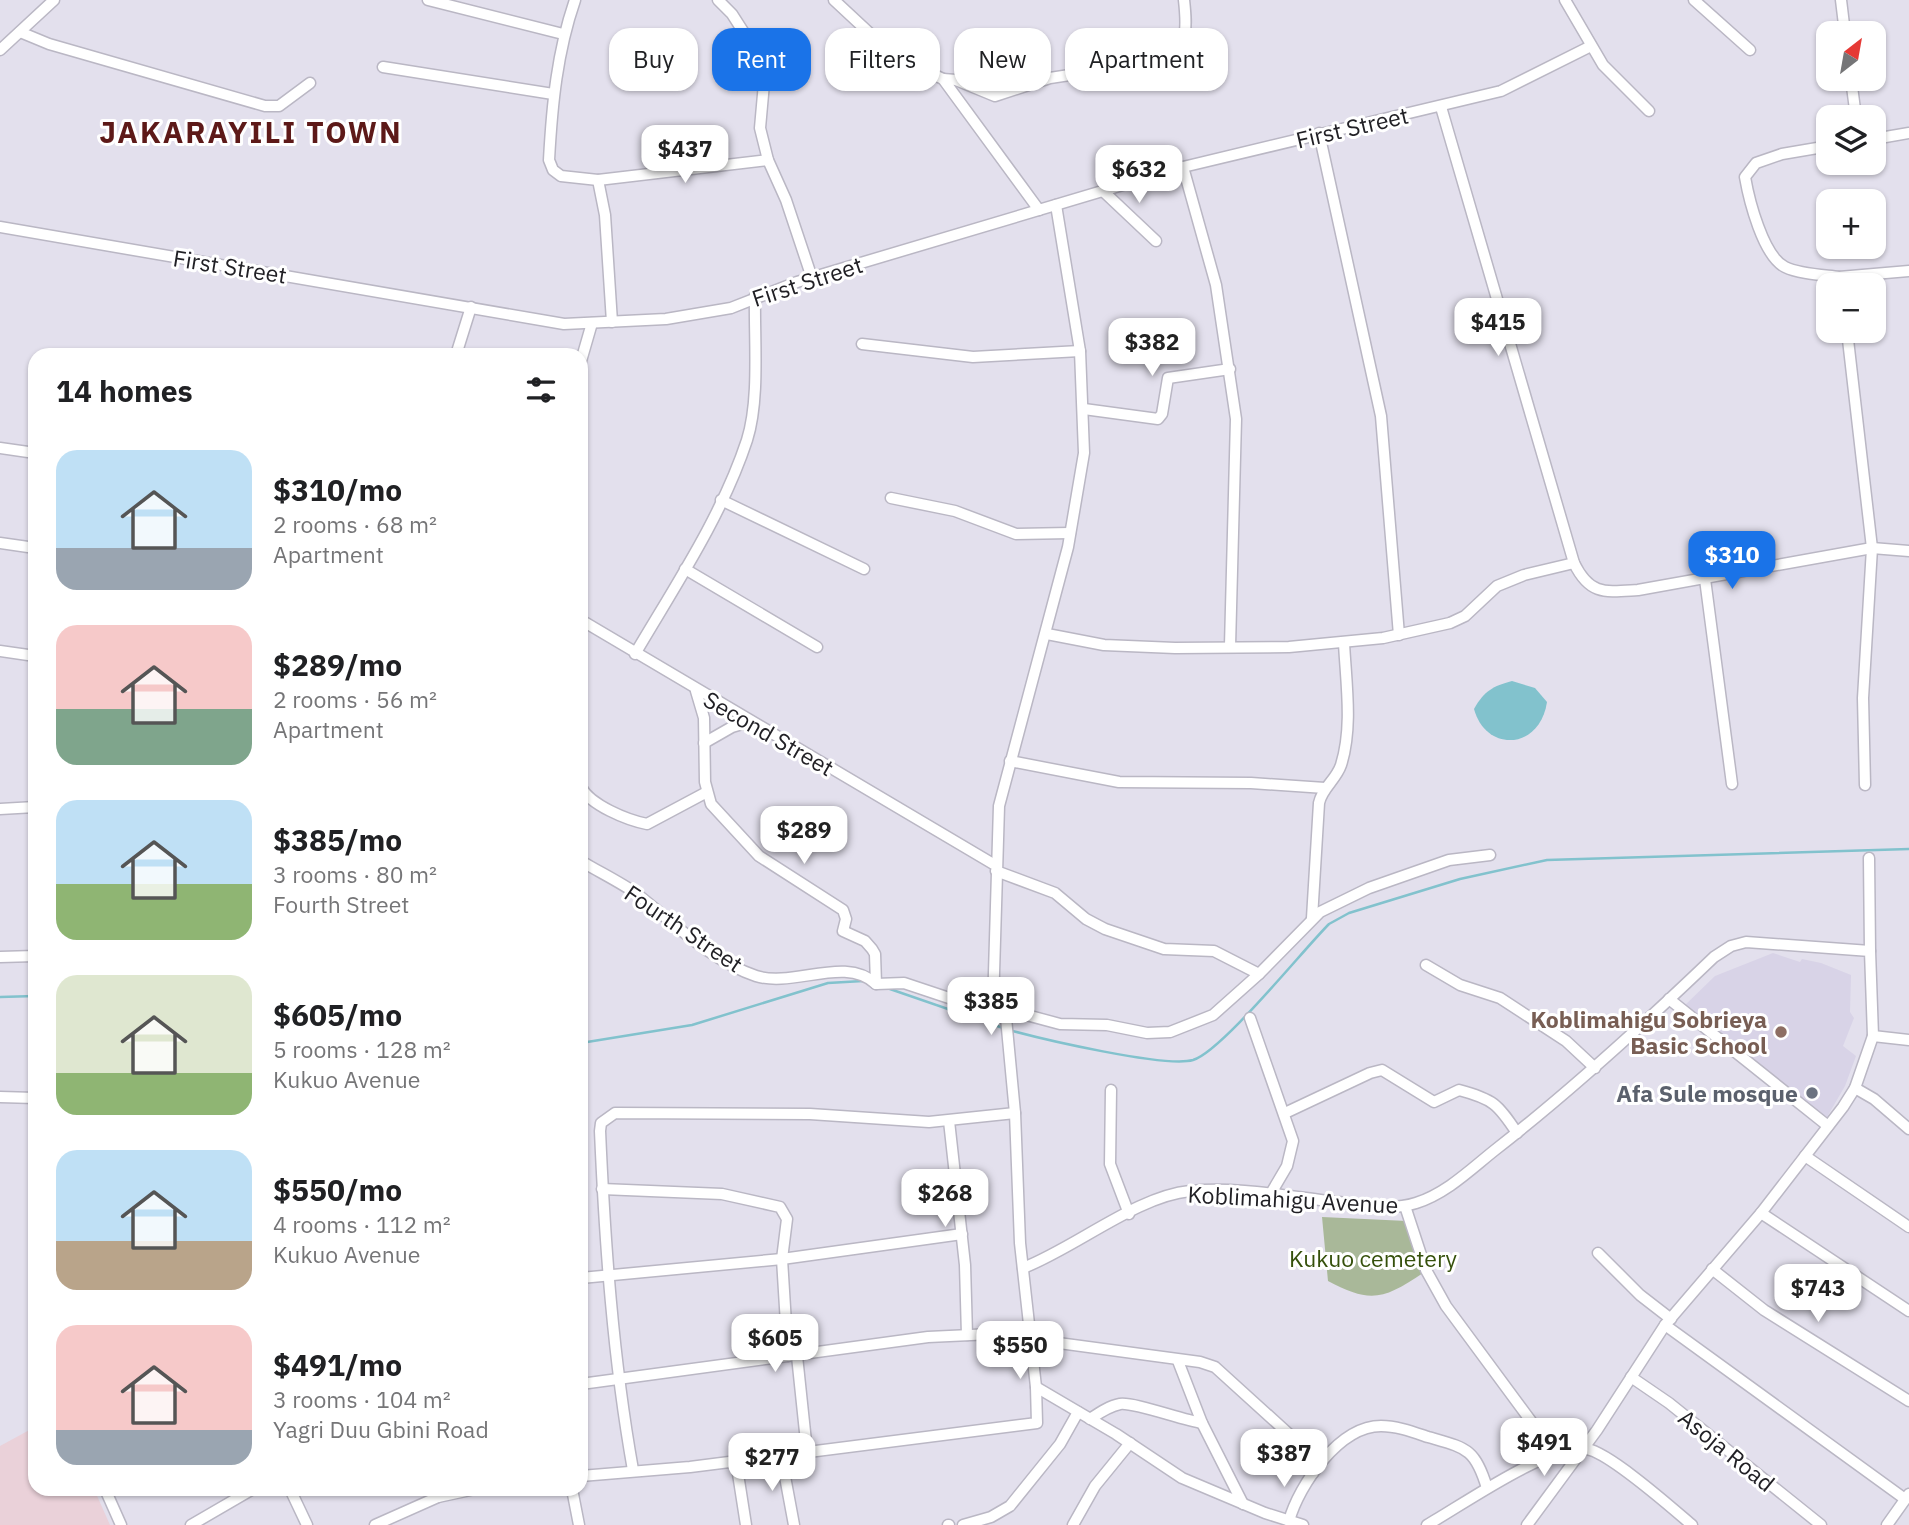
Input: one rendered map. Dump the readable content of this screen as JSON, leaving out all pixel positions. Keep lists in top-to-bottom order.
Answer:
{
  "streets": {
    "street": [
      "First Street",
      "Second Street",
      "Fourth Street",
      "Koblimahigu Avenue",
      "Asoja Road"
    ]
  },
  "crossings": [
    ["Second Street", "Fourth Street"]
  ],
  "districts": ["JAKARAYILI TOWN"],
  "parks": ["Kukuo cemetery"],
  "places": ["Koblimahigu Sobrieya Basic School", "Afa Sule mosque"],
  "north": "top right",
  "page": {
    "map_buttons": ["+", "−"],
    "chip": [
      "Buy",
      "Rent",
      "Filters",
      "New",
      "Apartment"
    ],
    "price": [
      "$437",
      "$632",
      "$415",
      "$382",
      "$310",
      "$289",
      "$385",
      "$268",
      "$743",
      "$605",
      "$550",
      "$491",
      "$387",
      "$277"
    ],
    "heading": "14 homes",
    "list": [
      {
        "name": "$310/mo",
        "note": "2 rooms · 68 m² · Apartment"
      },
      {
        "name": "$289/mo",
        "note": "2 rooms · 56 m² · Apartment"
      },
      {
        "name": "$385/mo",
        "note": "3 rooms · 80 m² · Fourth Street"
      },
      {
        "name": "$605/mo",
        "note": "5 rooms · 128 m² · Kukuo Avenue"
      },
      {
        "name": "$550/mo",
        "note": "4 rooms · 112 m² · Kukuo Avenue"
      },
      {
        "name": "$491/mo",
        "note": "3 rooms · 104 m² · Yagri Duu Gbini Road"
      }
    ]
  }
}
